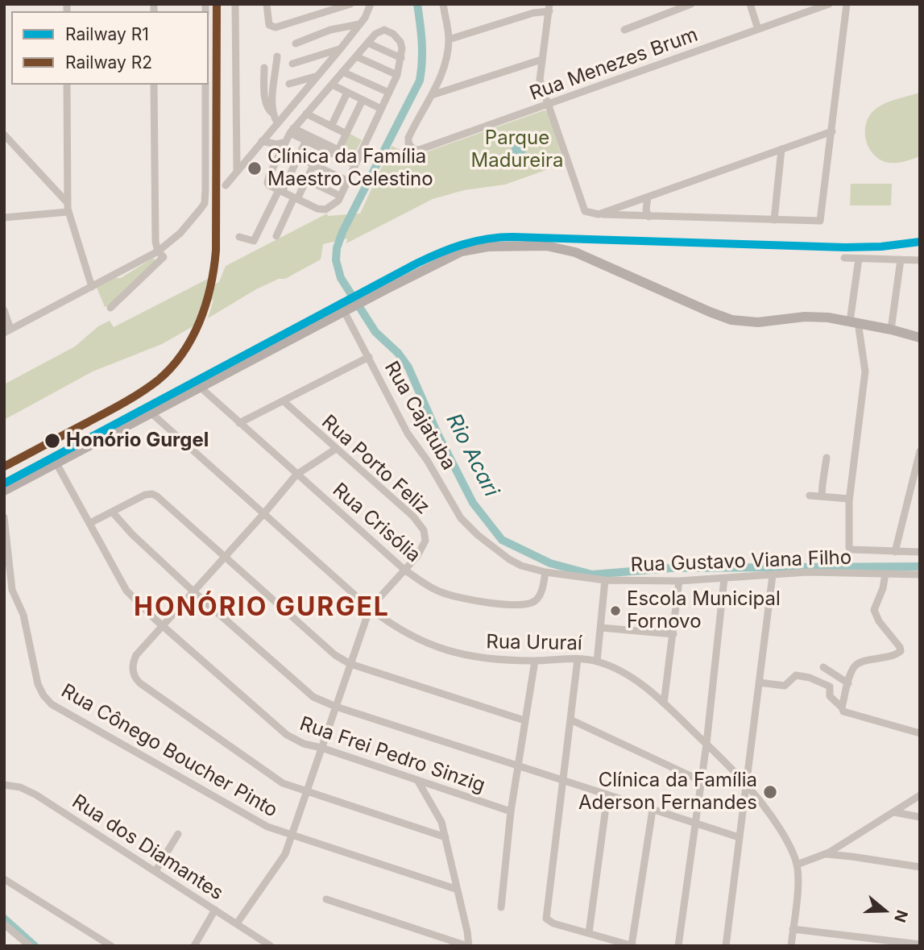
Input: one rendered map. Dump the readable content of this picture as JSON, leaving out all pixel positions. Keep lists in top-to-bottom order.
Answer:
{
  "streets": {
    "street": [
      "Rua Menezes Brum",
      "Rua Cajatuba",
      "Rua Porto Feliz",
      "Rua Crisólia",
      "Rua Gustavo Viana Filho",
      "Rua Ururaí",
      "Rua Cônego Boucher Pinto",
      "Rua Frei Pedro Sinzig",
      "Rua dos Diamantes"
    ]
  },
  "crossings": [
    ["Rua Cajatuba", "Rua Crisólia"],
    ["Rua Cajatuba", "Rua Gustavo Viana Filho"],
    ["Rua Porto Feliz", "Rua Crisólia"],
    ["Rua Porto Feliz", "Rua Ururaí"]
  ],
  "districts": ["HONÓRIO GURGEL"],
  "water": ["Rio Acari"],
  "parks": ["Parque Madureira"],
  "places": [
    "Clínica da Família Maestro Celestino",
    "Honório Gurgel",
    "Escola Municipal Fornovo",
    "Clínica da Família Aderson Fernandes"
  ],
  "lines": ["rail line R2", "rail line R1"],
  "legend": ["Railway R1", "Railway R2"],
  "north": "right"
}
